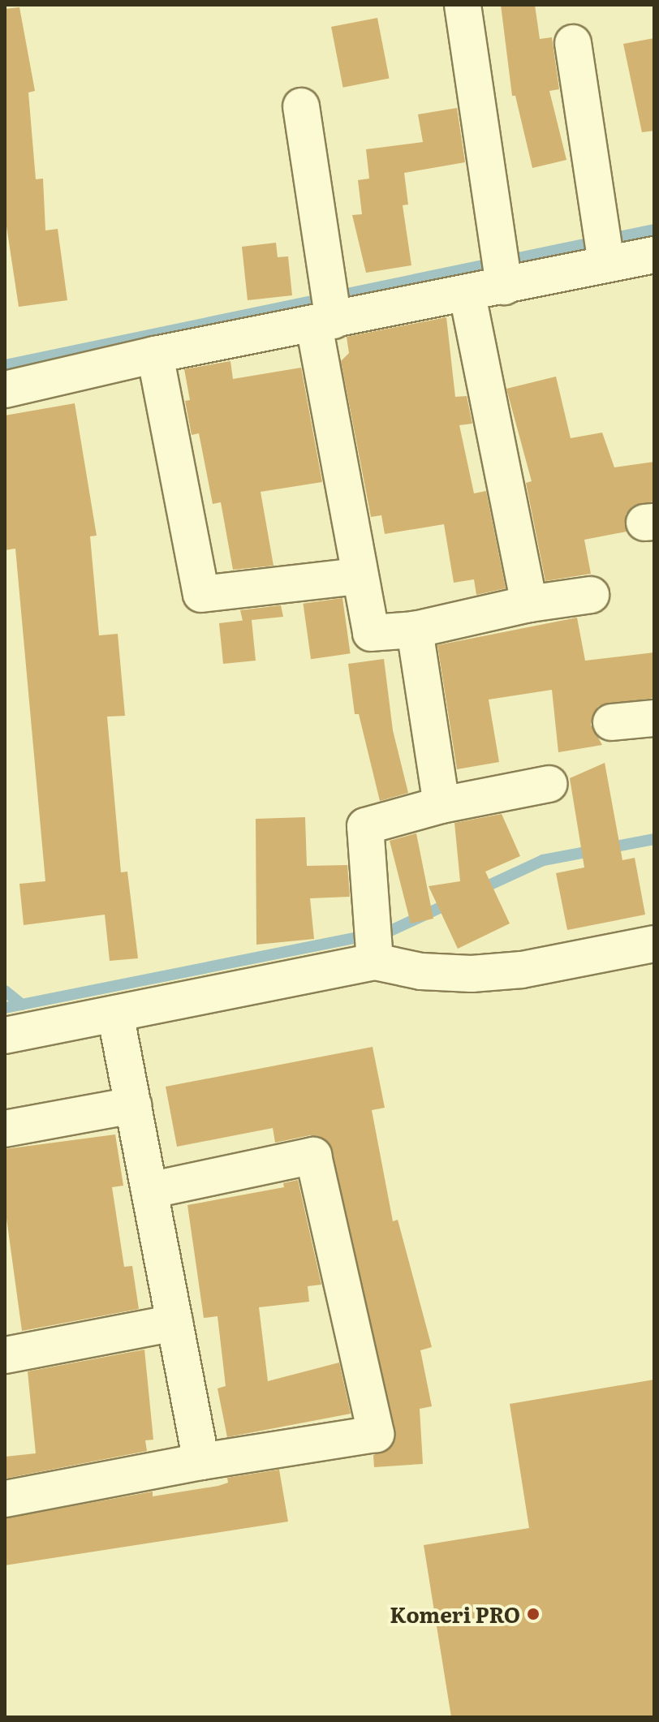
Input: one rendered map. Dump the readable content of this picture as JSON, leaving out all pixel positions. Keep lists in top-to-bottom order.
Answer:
{
  "places": ["Komeri PRO"]
}
